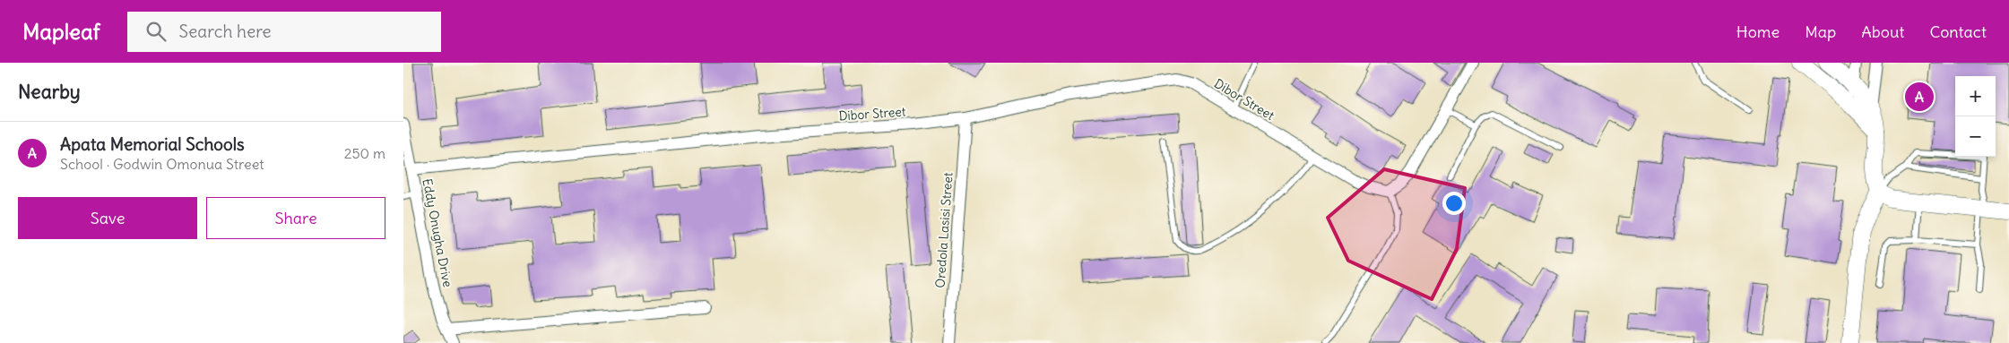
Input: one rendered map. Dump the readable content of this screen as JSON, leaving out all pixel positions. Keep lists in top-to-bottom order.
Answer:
{
  "streets": {
    "street": ["Dibor Street", "Oredola Lasisi Street", "Eddy Onugha Drive"]
  },
  "crossings": [
    ["Dibor Street", "Oredola Lasisi Street"],
    ["Dibor Street", "Eddy Onugha Drive"]
  ],
  "page": {
    "header": "Mapleaf",
    "search": "Search here",
    "nav": [
      "Home",
      "Map",
      "About",
      "Contact"
    ],
    "heading": "Nearby",
    "map_buttons": ["+", "−"],
    "pins": "A",
    "list": [
      {
        "mark": "A",
        "name": "Apata Memorial Schools",
        "note": "School · Godwin Omonua Street",
        "value": "250 m"
      }
    ],
    "buttons": ["Save", "Share"]
  }
}
